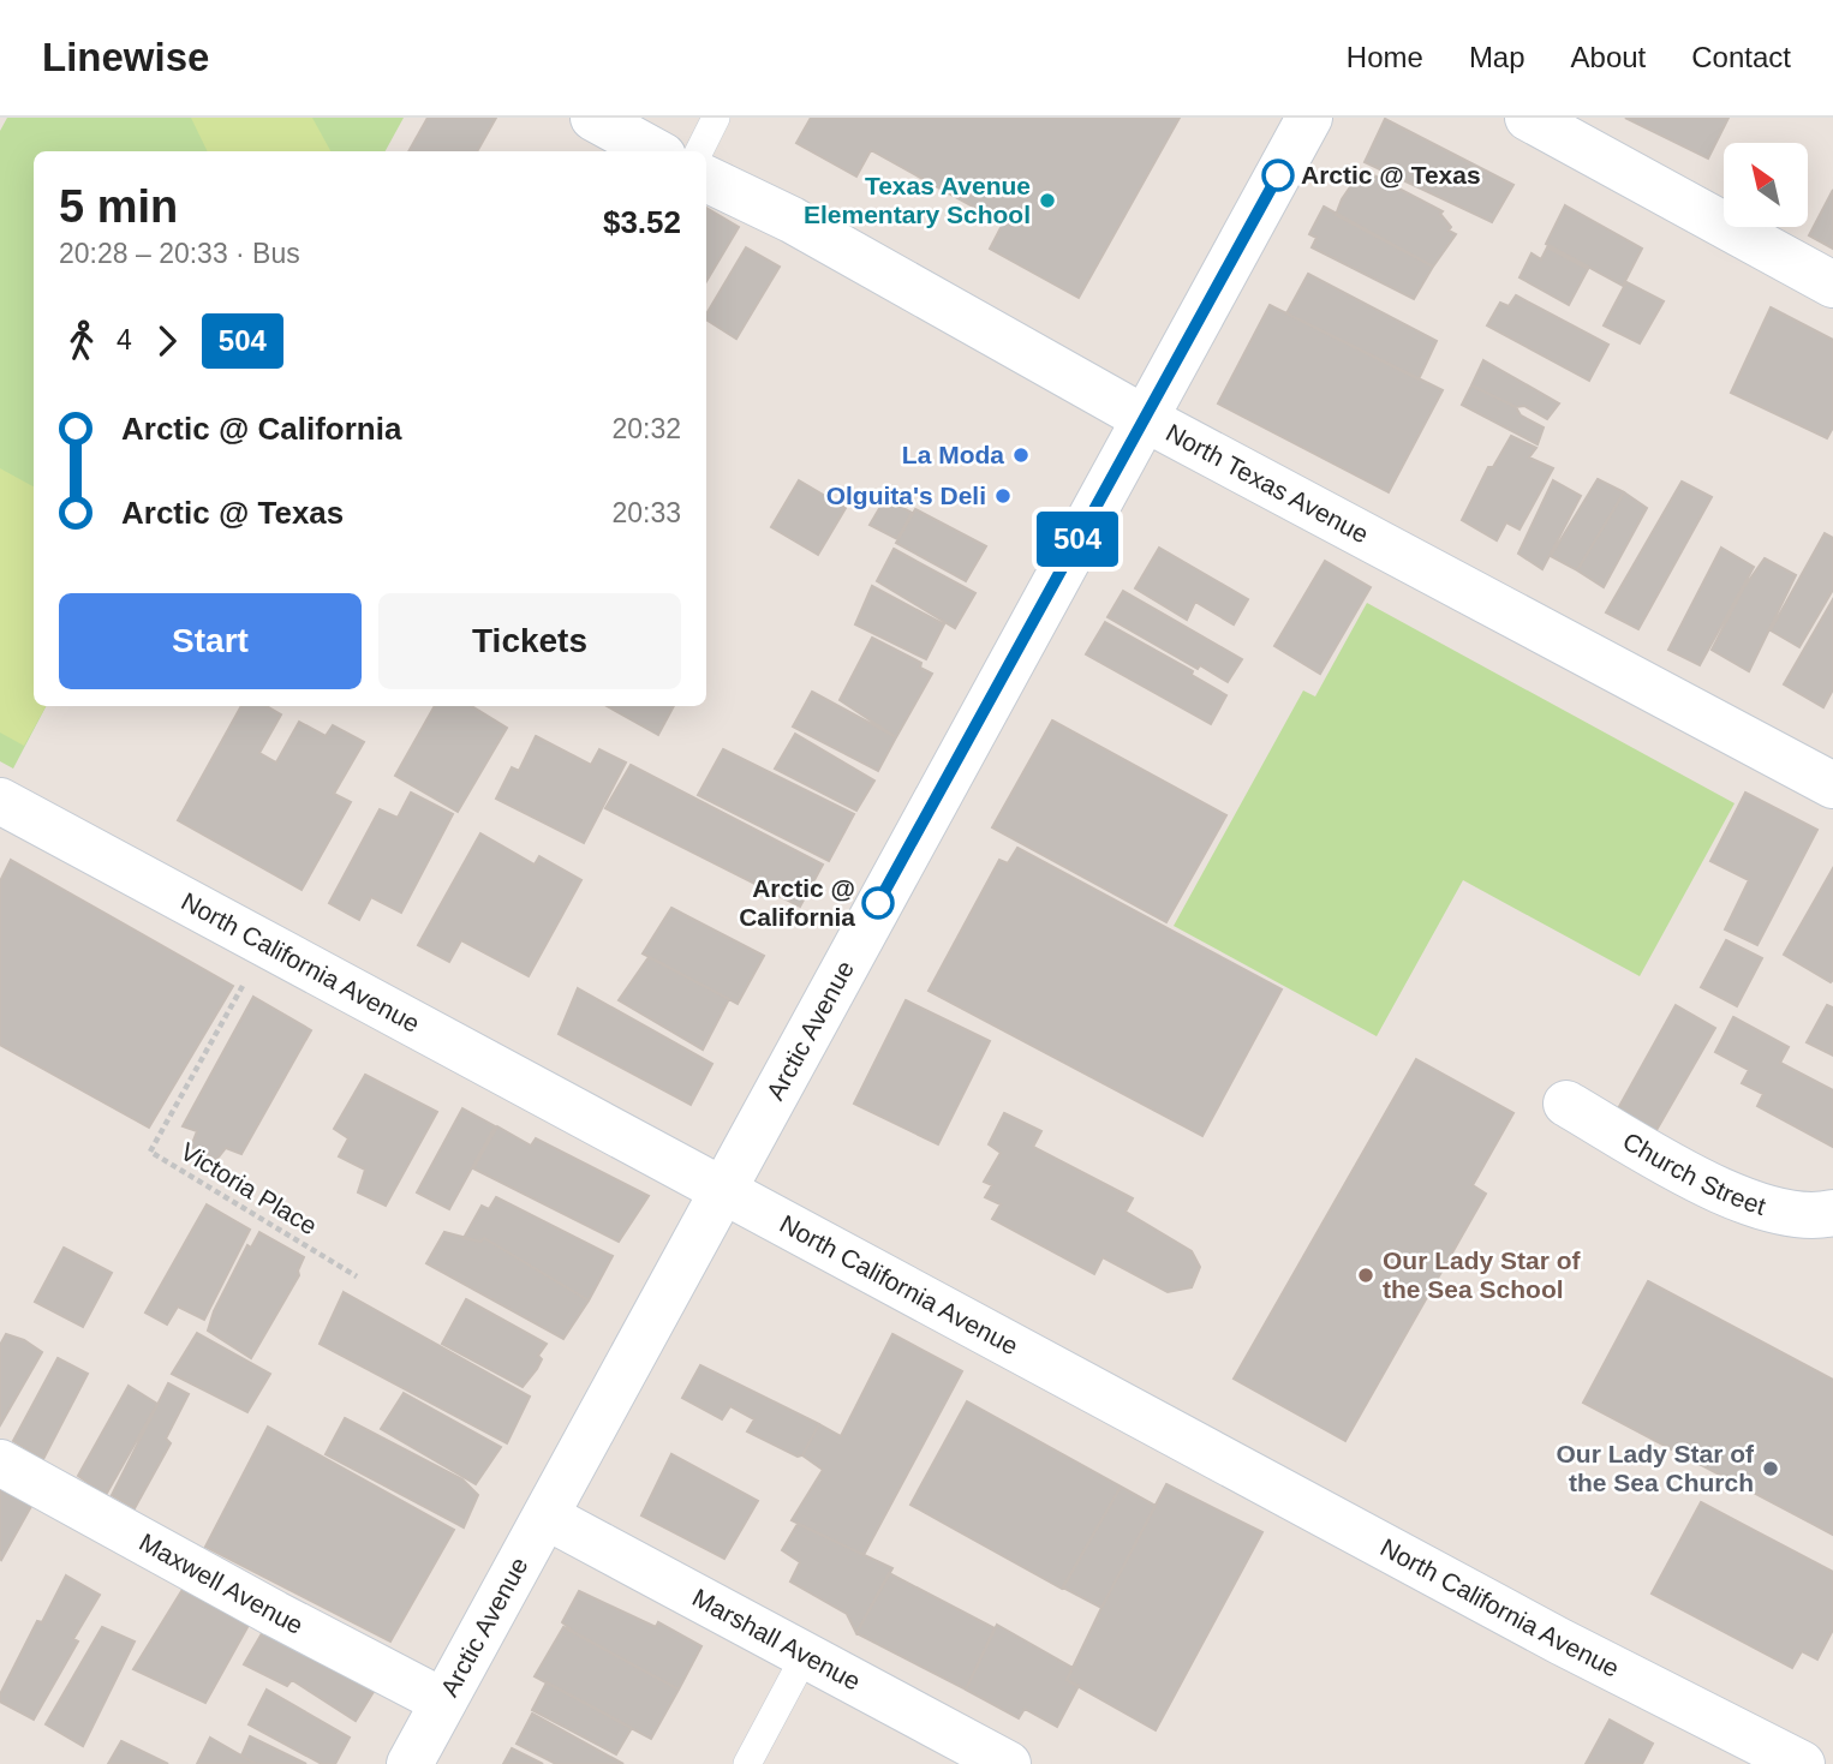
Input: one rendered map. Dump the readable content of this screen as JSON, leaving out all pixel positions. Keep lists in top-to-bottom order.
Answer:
{
  "streets": {
    "street": [
      "North Texas Avenue",
      "North California Avenue",
      "Arctic Avenue",
      "Church Street",
      "Maxwell Avenue",
      "Marshall Avenue"
    ],
    "path": ["Victoria Place"]
  },
  "crossings": [
    ["North Texas Avenue", "Arctic Avenue"],
    ["North California Avenue", "Arctic Avenue"],
    ["North California Avenue", "Victoria Place"],
    ["Arctic Avenue", "Maxwell Avenue"],
    ["Arctic Avenue", "Marshall Avenue"]
  ],
  "places": [
    "Arctic @ Texas",
    "Texas Avenue Elementary School",
    "La Moda",
    "Olguita's Deli",
    "Arctic @ California",
    "Our Lady Star of the Sea School",
    "Our Lady Star of the Sea Church"
  ],
  "lines": ["bus line 504"],
  "north": "top left",
  "page": {
    "header": "Linewise",
    "nav": [
      "Home",
      "Map",
      "About",
      "Contact"
    ],
    "on_map": "504",
    "heading": ["5 min", "20:28 – 20:33 · Bus", "$3.52"],
    "legs": ["4", "504"],
    "list": [
      {
        "name": "Arctic @ California",
        "value": "20:32"
      },
      {
        "name": "Arctic @ Texas",
        "value": "20:33"
      }
    ],
    "buttons": ["Start", "Tickets"]
  }
}
